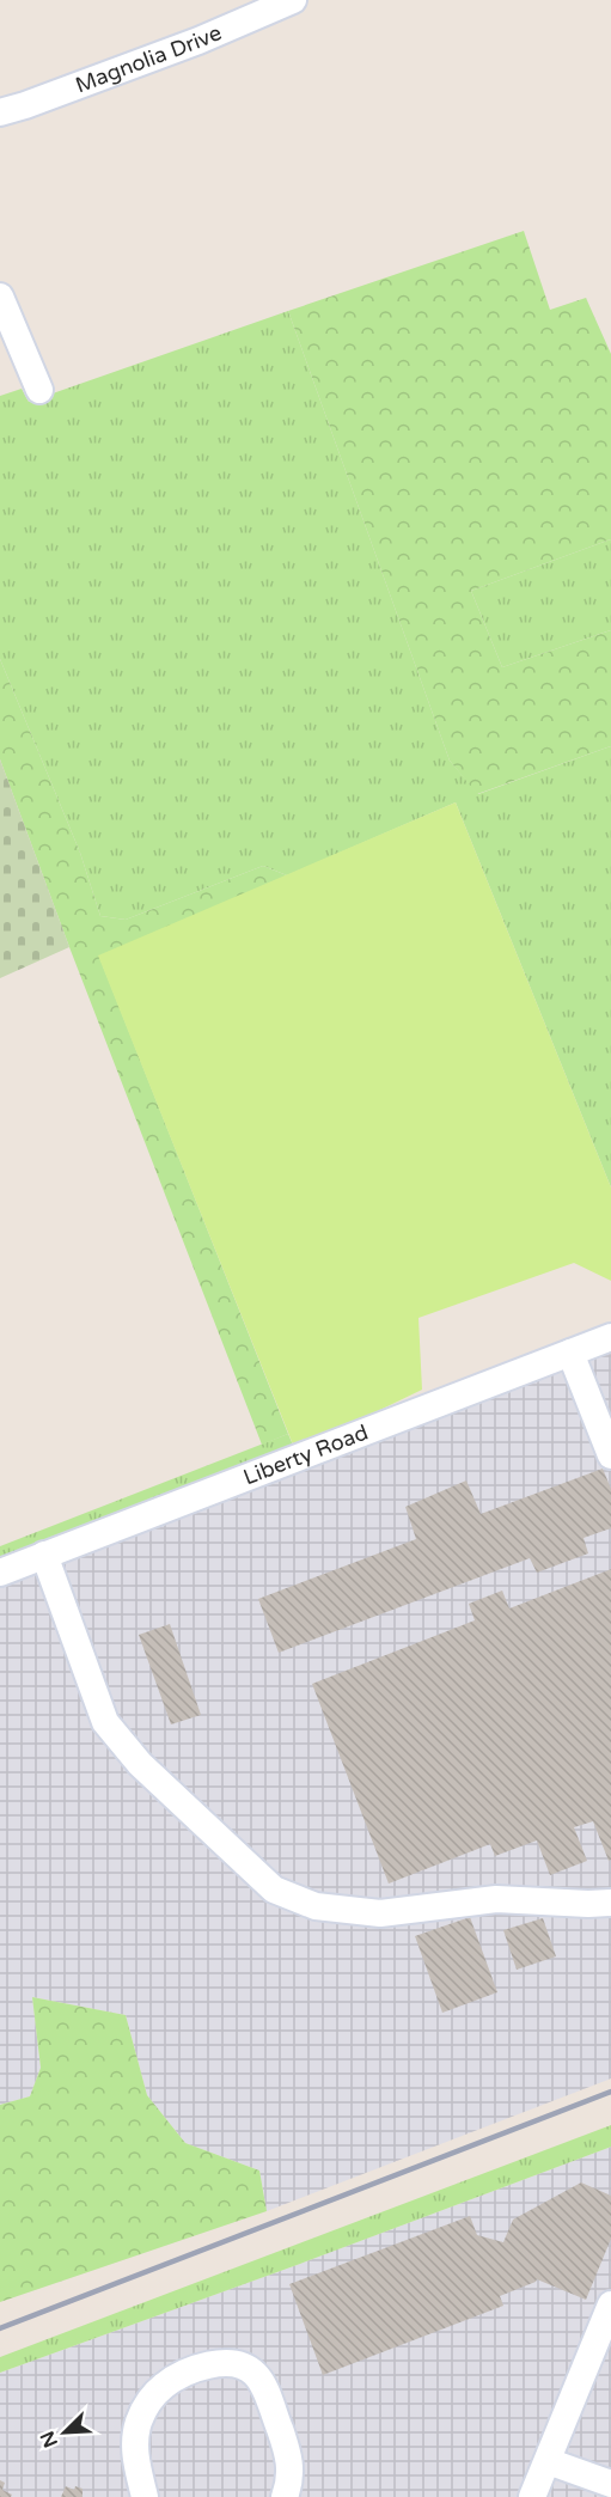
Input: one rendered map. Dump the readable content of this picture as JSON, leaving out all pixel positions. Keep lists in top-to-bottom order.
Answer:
{
  "streets": {
    "street": ["Magnolia Drive", "Liberty Road"]
  },
  "north": "bottom left"
}
